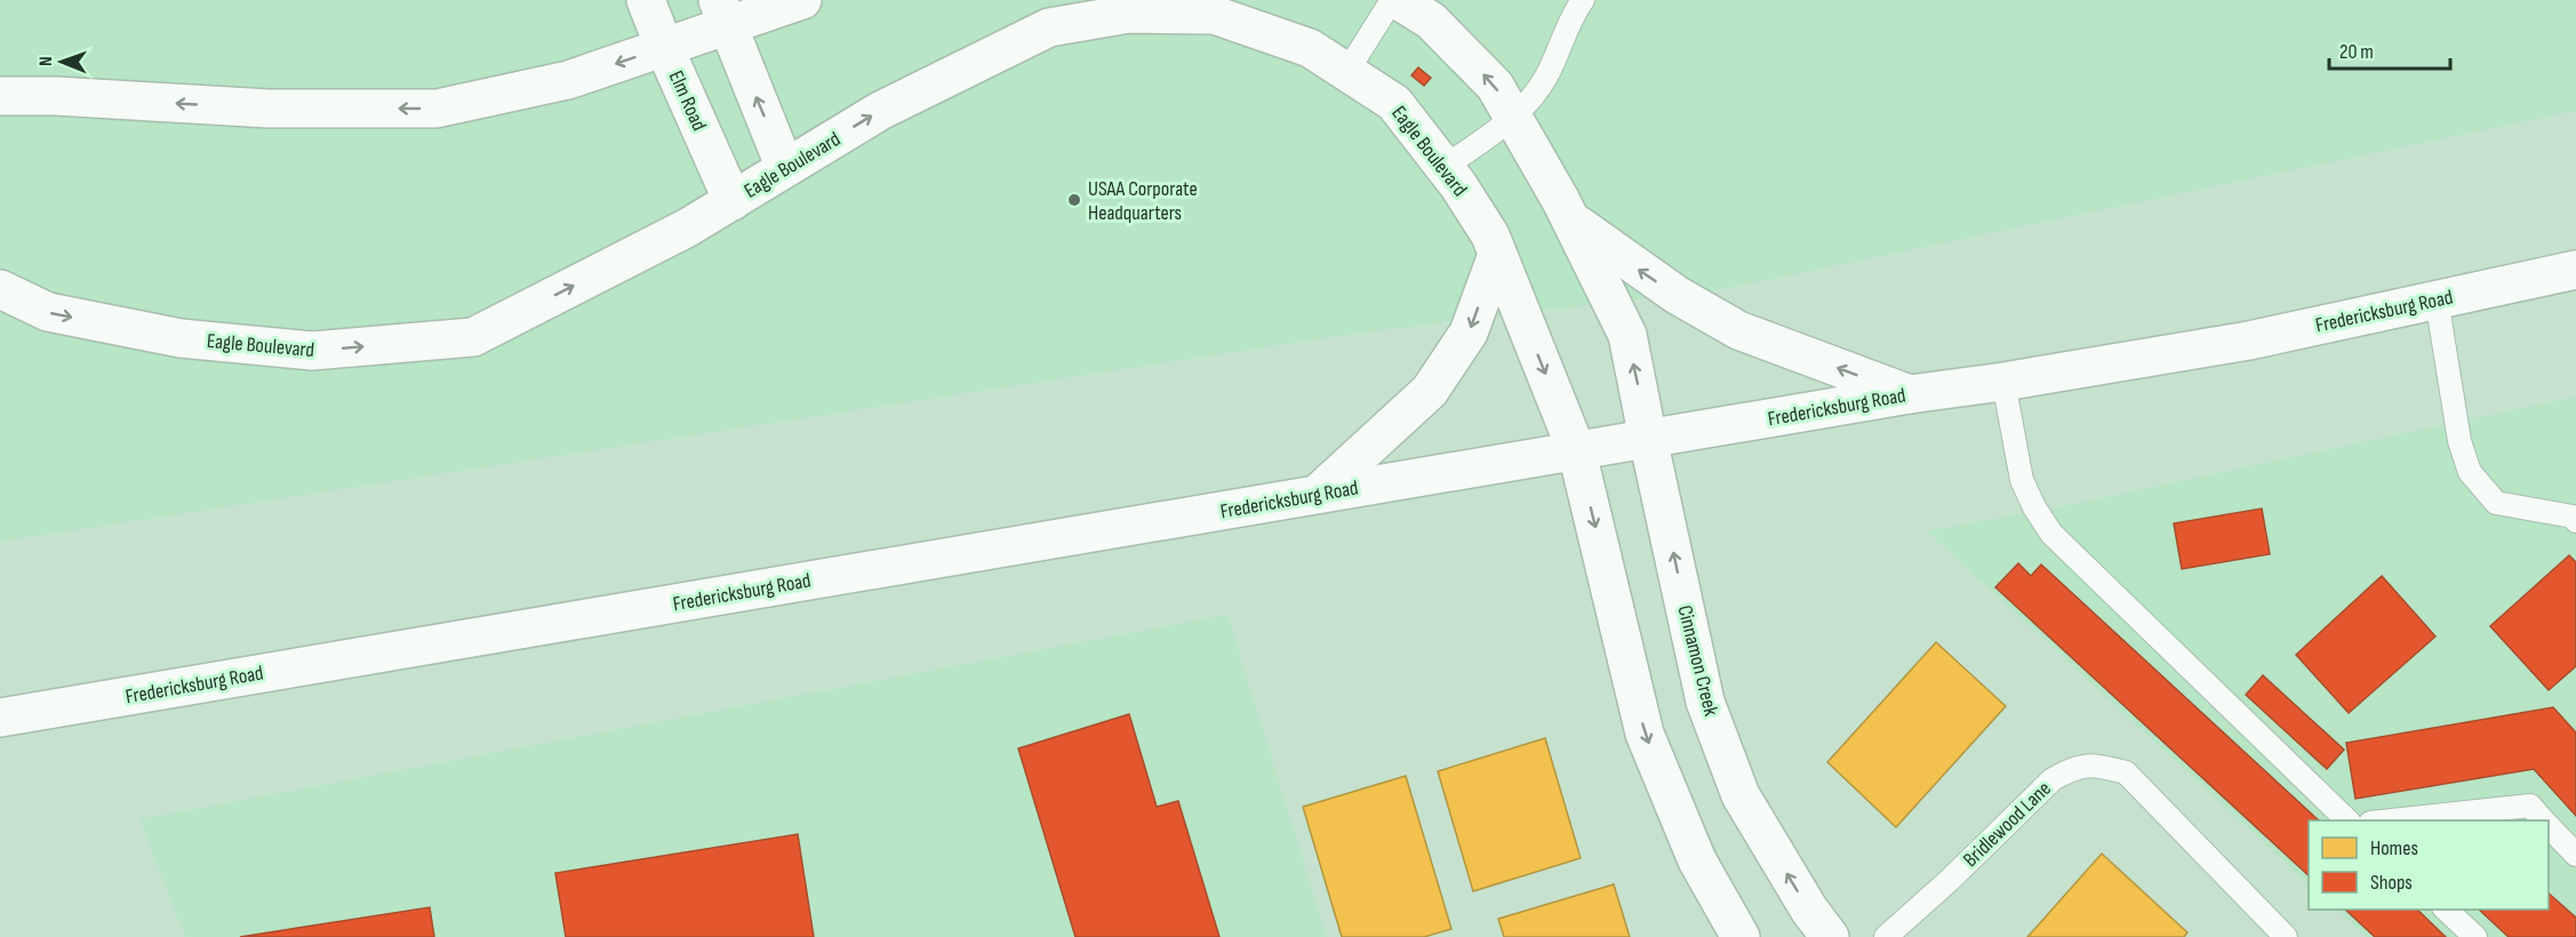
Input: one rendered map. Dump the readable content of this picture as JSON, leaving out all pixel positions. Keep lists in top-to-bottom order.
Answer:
{
  "streets": {
    "street": [
      "Elm Road",
      "Eagle Boulevard",
      "Fredericksburg Road",
      "Cinnamon Creek"
    ],
    "lane": ["Bridlewood Lane"]
  },
  "crossings": [
    ["Elm Road", "Eagle Boulevard"],
    ["Eagle Boulevard", "Fredericksburg Road"],
    ["Fredericksburg Road", "Cinnamon Creek"]
  ],
  "places": ["USAA Corporate Headquarters"],
  "legend": ["Homes", "Shops"],
  "scale_bar": "20 m",
  "north": "left"
}
